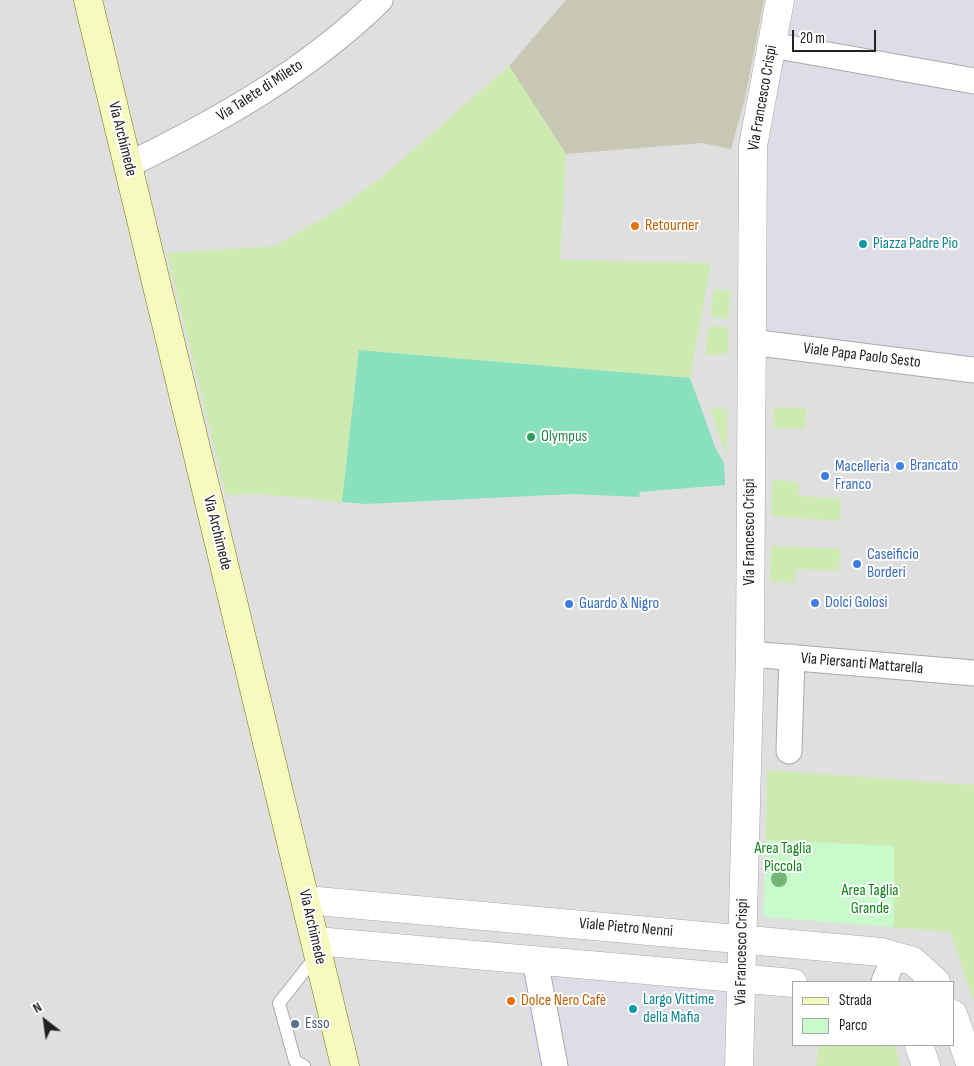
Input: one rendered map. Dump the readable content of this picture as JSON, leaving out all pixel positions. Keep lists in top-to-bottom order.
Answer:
{
  "streets": {
    "main road": ["Via Archimede"],
    "street": [
      "Via Talete di Mileto",
      "Via Francesco Crispi",
      "Viale Papa Paolo Sesto",
      "Via Piersanti Mattarella",
      "Viale Pietro Nenni"
    ]
  },
  "crossings": [
    ["Via Talete di Mileto", "Via Archimede"],
    ["Via Francesco Crispi", "Viale Papa Paolo Sesto"],
    ["Via Francesco Crispi", "Via Piersanti Mattarella"],
    ["Via Francesco Crispi", "Viale Pietro Nenni"],
    ["Via Archimede", "Viale Pietro Nenni"]
  ],
  "parks": ["Area Taglia Piccola", "Area Taglia Grande"],
  "places": [
    "Retourner",
    "Piazza Padre Pio",
    "Olympus",
    "Brancato",
    "Macelleria Franco",
    "Caseificio Borderi",
    "Dolci Golosi",
    "Guardo & Nigro",
    "Dolce Nero Cafè",
    "Largo Vittime della Mafia",
    "Esso"
  ],
  "legend": ["Strada", "Parco"],
  "scale_bar": "20 m",
  "north": "top left"
}
